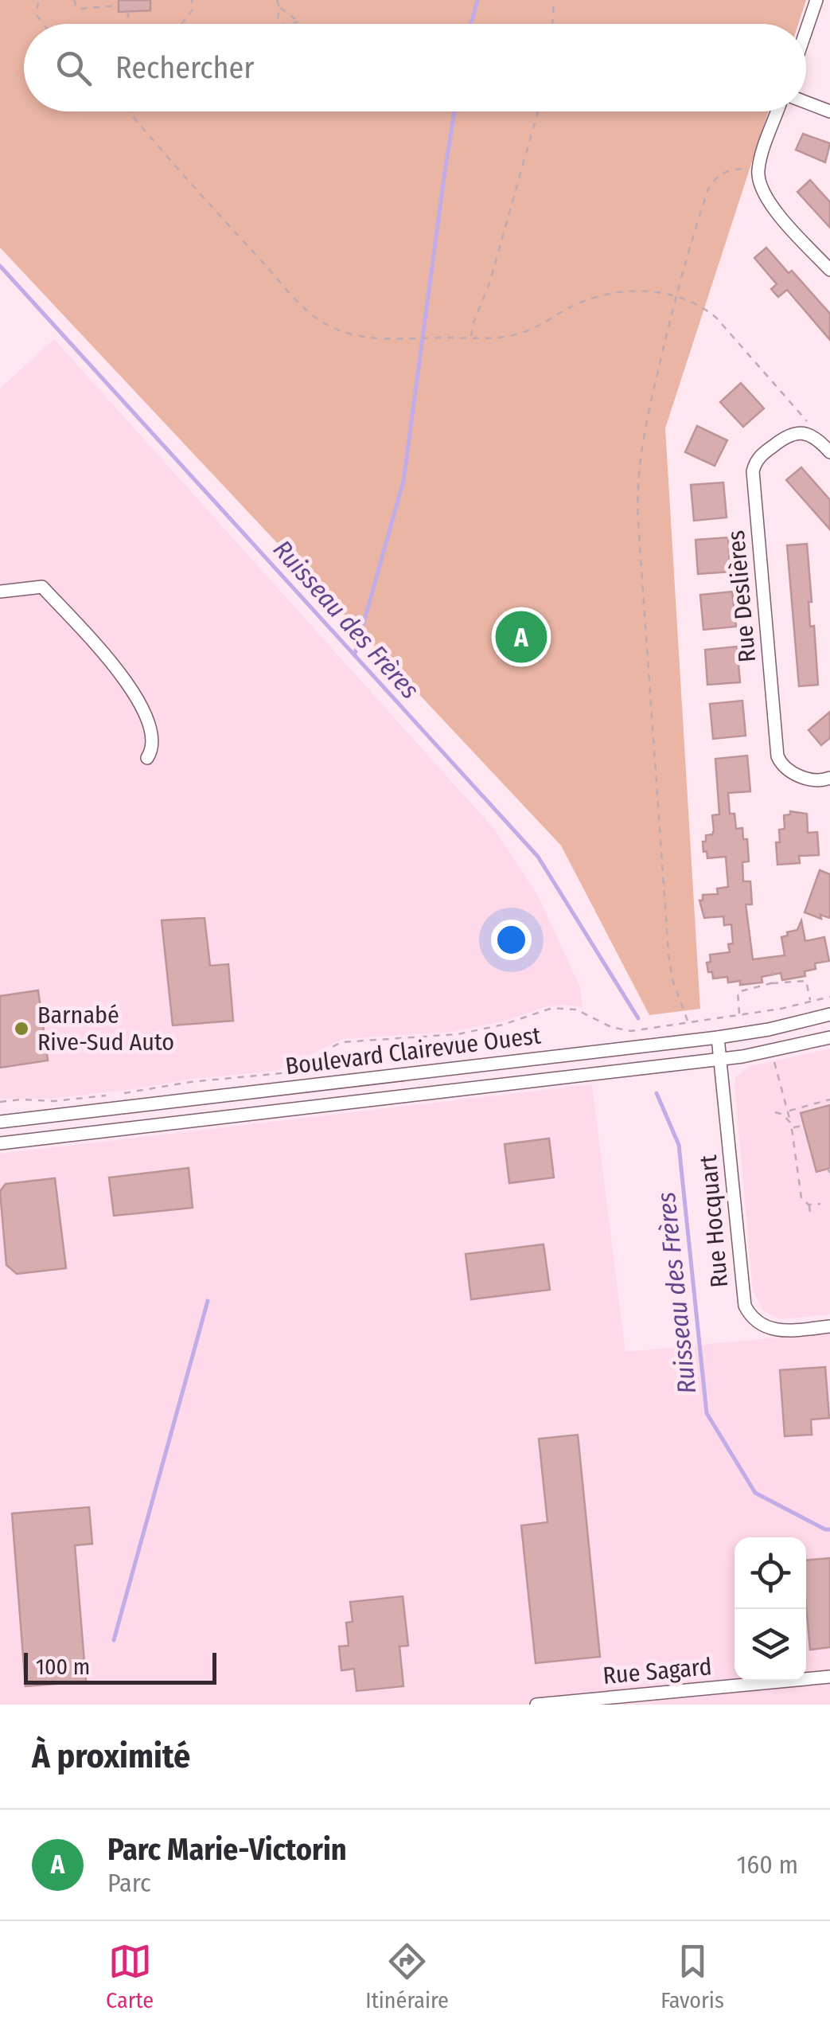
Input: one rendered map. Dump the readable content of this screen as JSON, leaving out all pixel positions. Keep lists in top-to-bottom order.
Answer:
{
  "streets": {
    "street": [
      "Rue Deslières",
      "Boulevard Clairevue Ouest",
      "Rue Hocquart",
      "Rue Sagard"
    ]
  },
  "crossings": [
    ["Boulevard Clairevue Ouest", "Rue Hocquart"]
  ],
  "water": ["Ruisseau des Frères"],
  "places": ["Barnabé Rive-Sud Auto"],
  "scale_bar": "100 m",
  "page": {
    "search": "Rechercher",
    "pins": "A",
    "scale": "100 m",
    "heading": "À proximité",
    "list": [
      {
        "mark": "A",
        "name": "Parc Marie-Victorin",
        "note": "Parc",
        "value": "160 m"
      }
    ],
    "nav": ["Carte", "Itinéraire", "Favoris"]
  }
}
